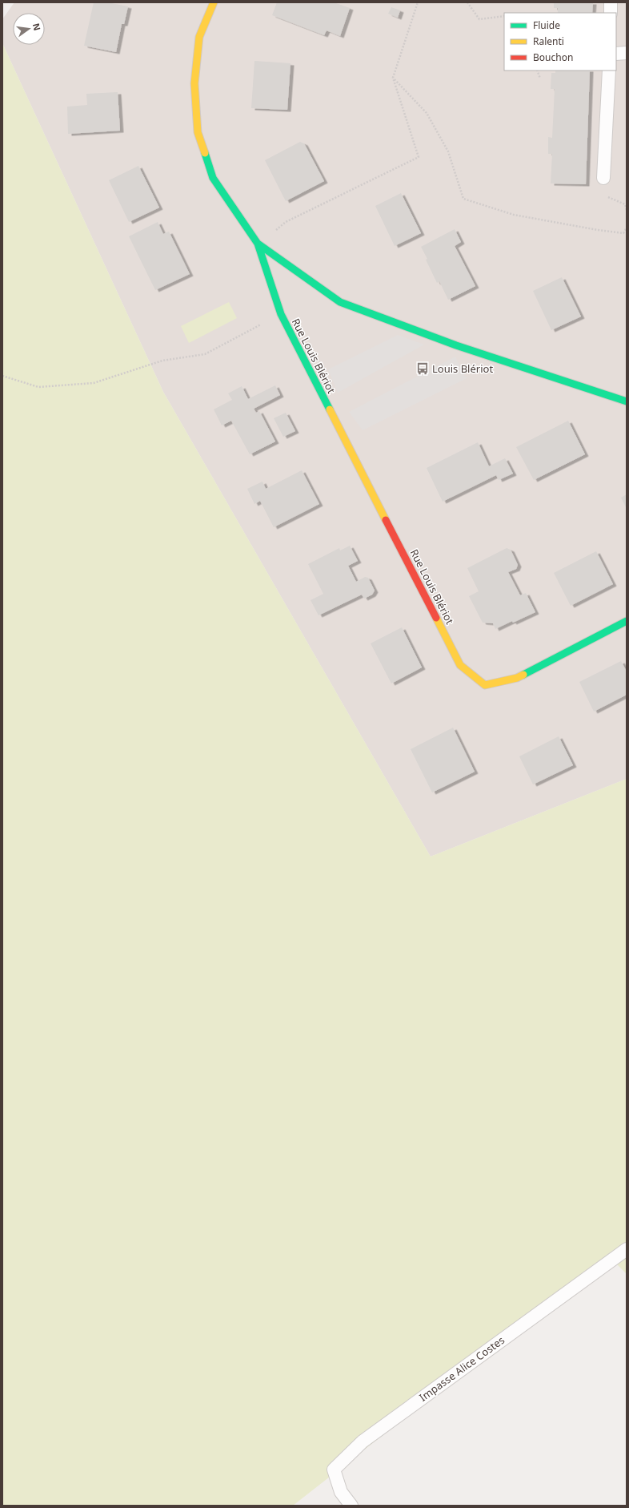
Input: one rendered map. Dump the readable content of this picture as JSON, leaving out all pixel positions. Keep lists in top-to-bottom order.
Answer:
{
  "streets": {
    "street": ["Rue Louis Blériot"],
    "lane": ["Impasse Alice Costes"]
  },
  "places": {
    "bus stop": ["Louis Blériot"]
  },
  "legend": ["Fluide", "Ralenti", "Bouchon"],
  "north": "right"
}
